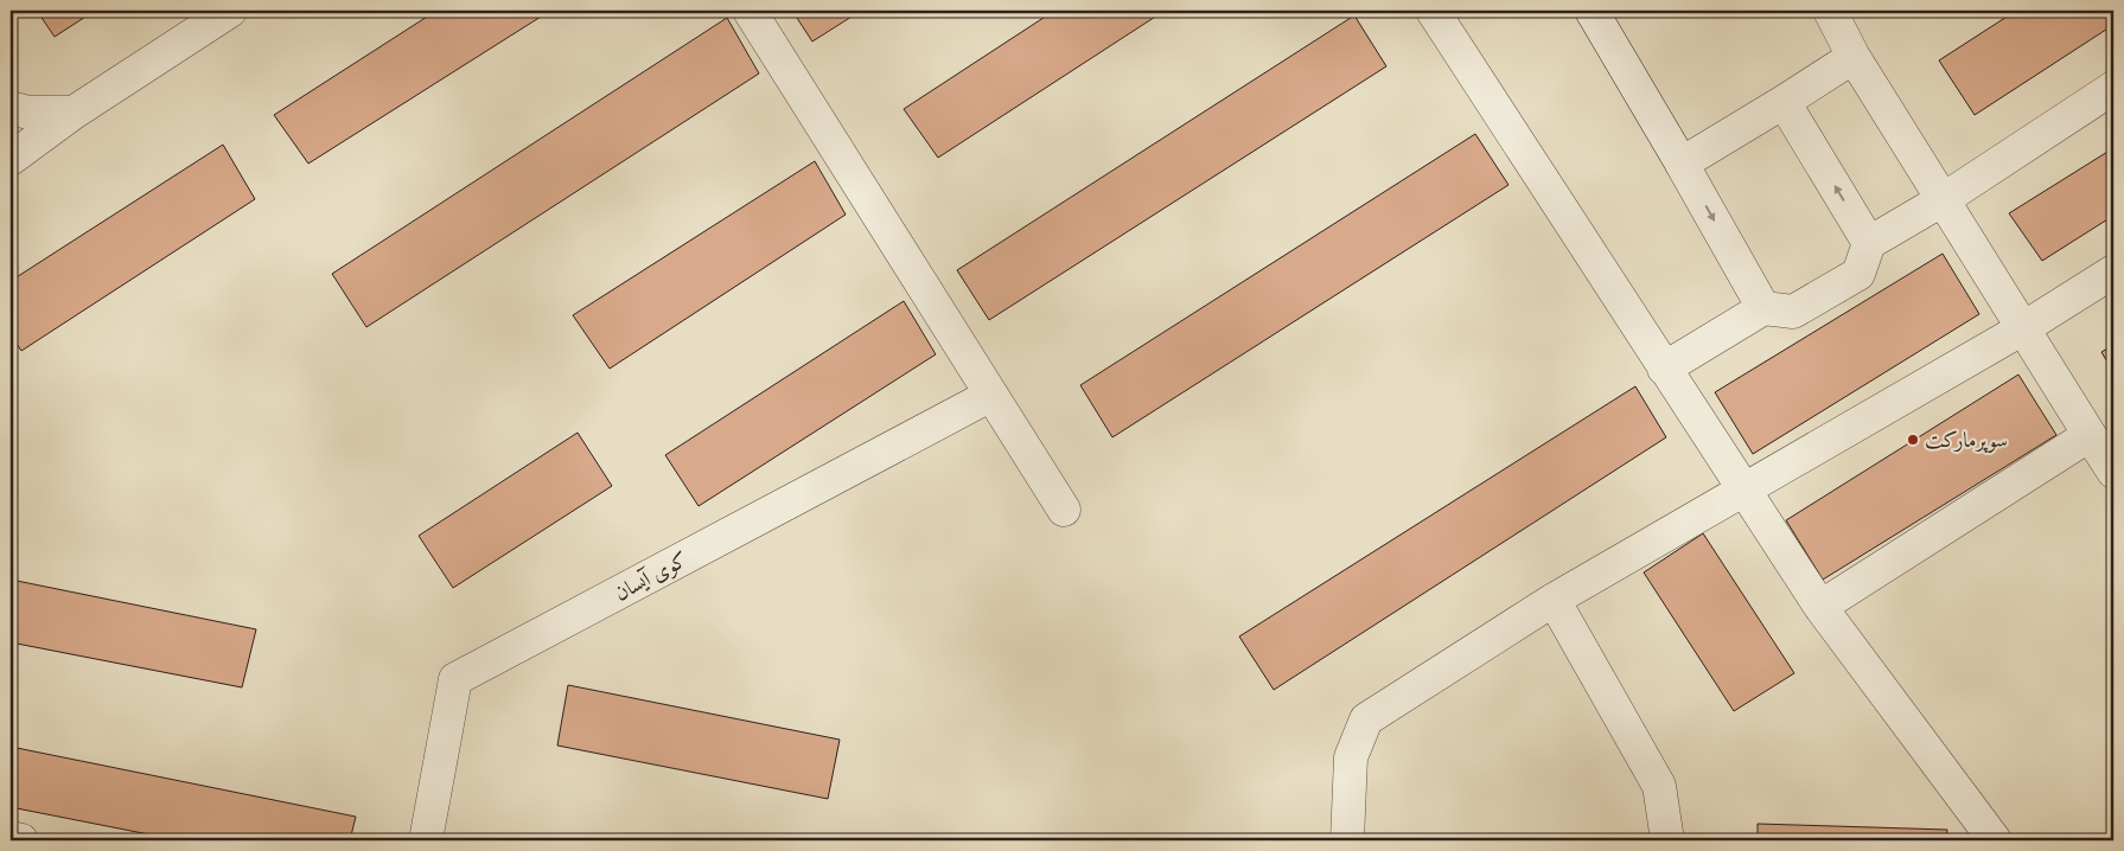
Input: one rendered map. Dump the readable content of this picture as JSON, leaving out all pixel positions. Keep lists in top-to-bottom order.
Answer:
{
  "streets": {
    "street": ["کوی آیسان"]
  },
  "places": ["سوپرمارکت"]
}
